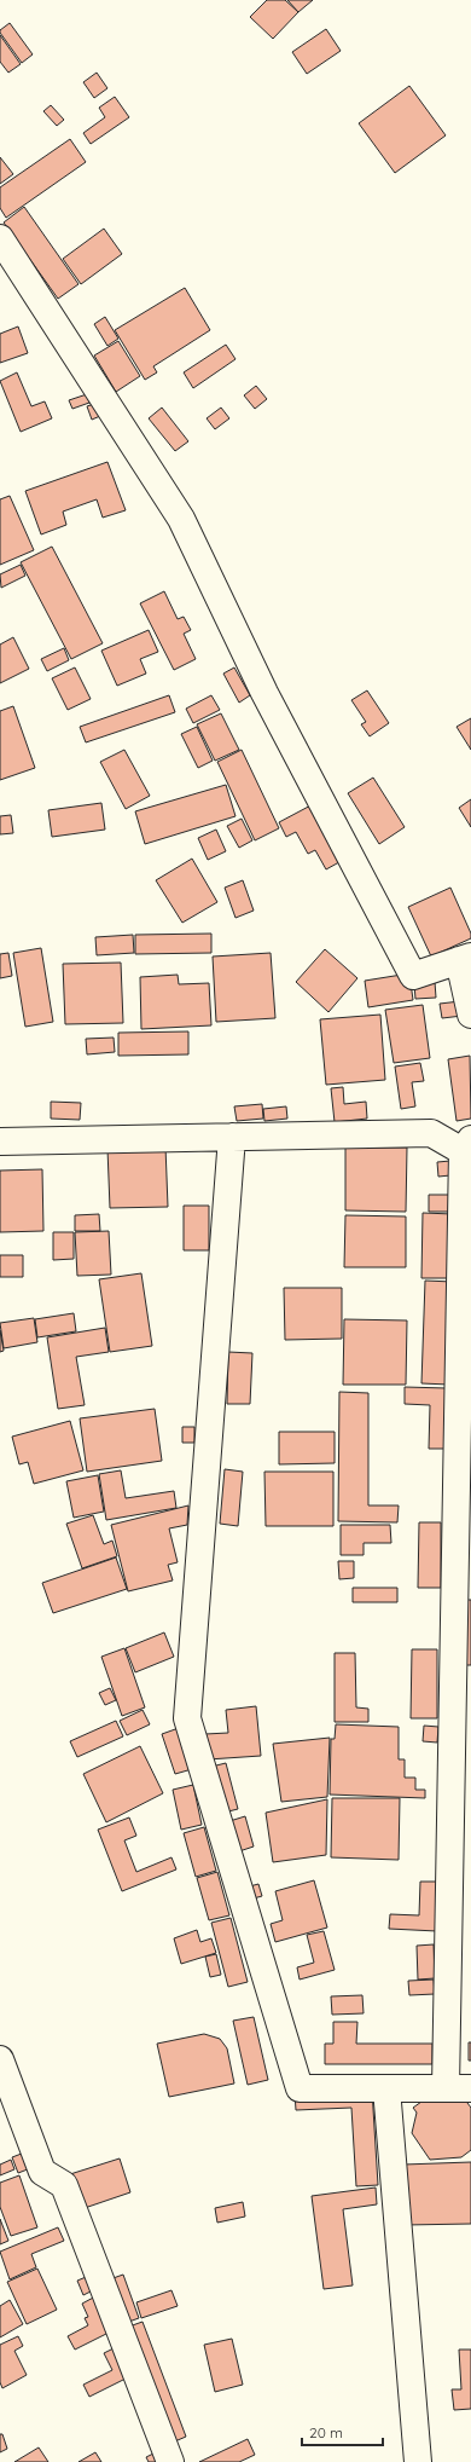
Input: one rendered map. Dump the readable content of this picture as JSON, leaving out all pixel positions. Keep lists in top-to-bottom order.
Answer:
{
  "scale_bar": "20 m"
}
